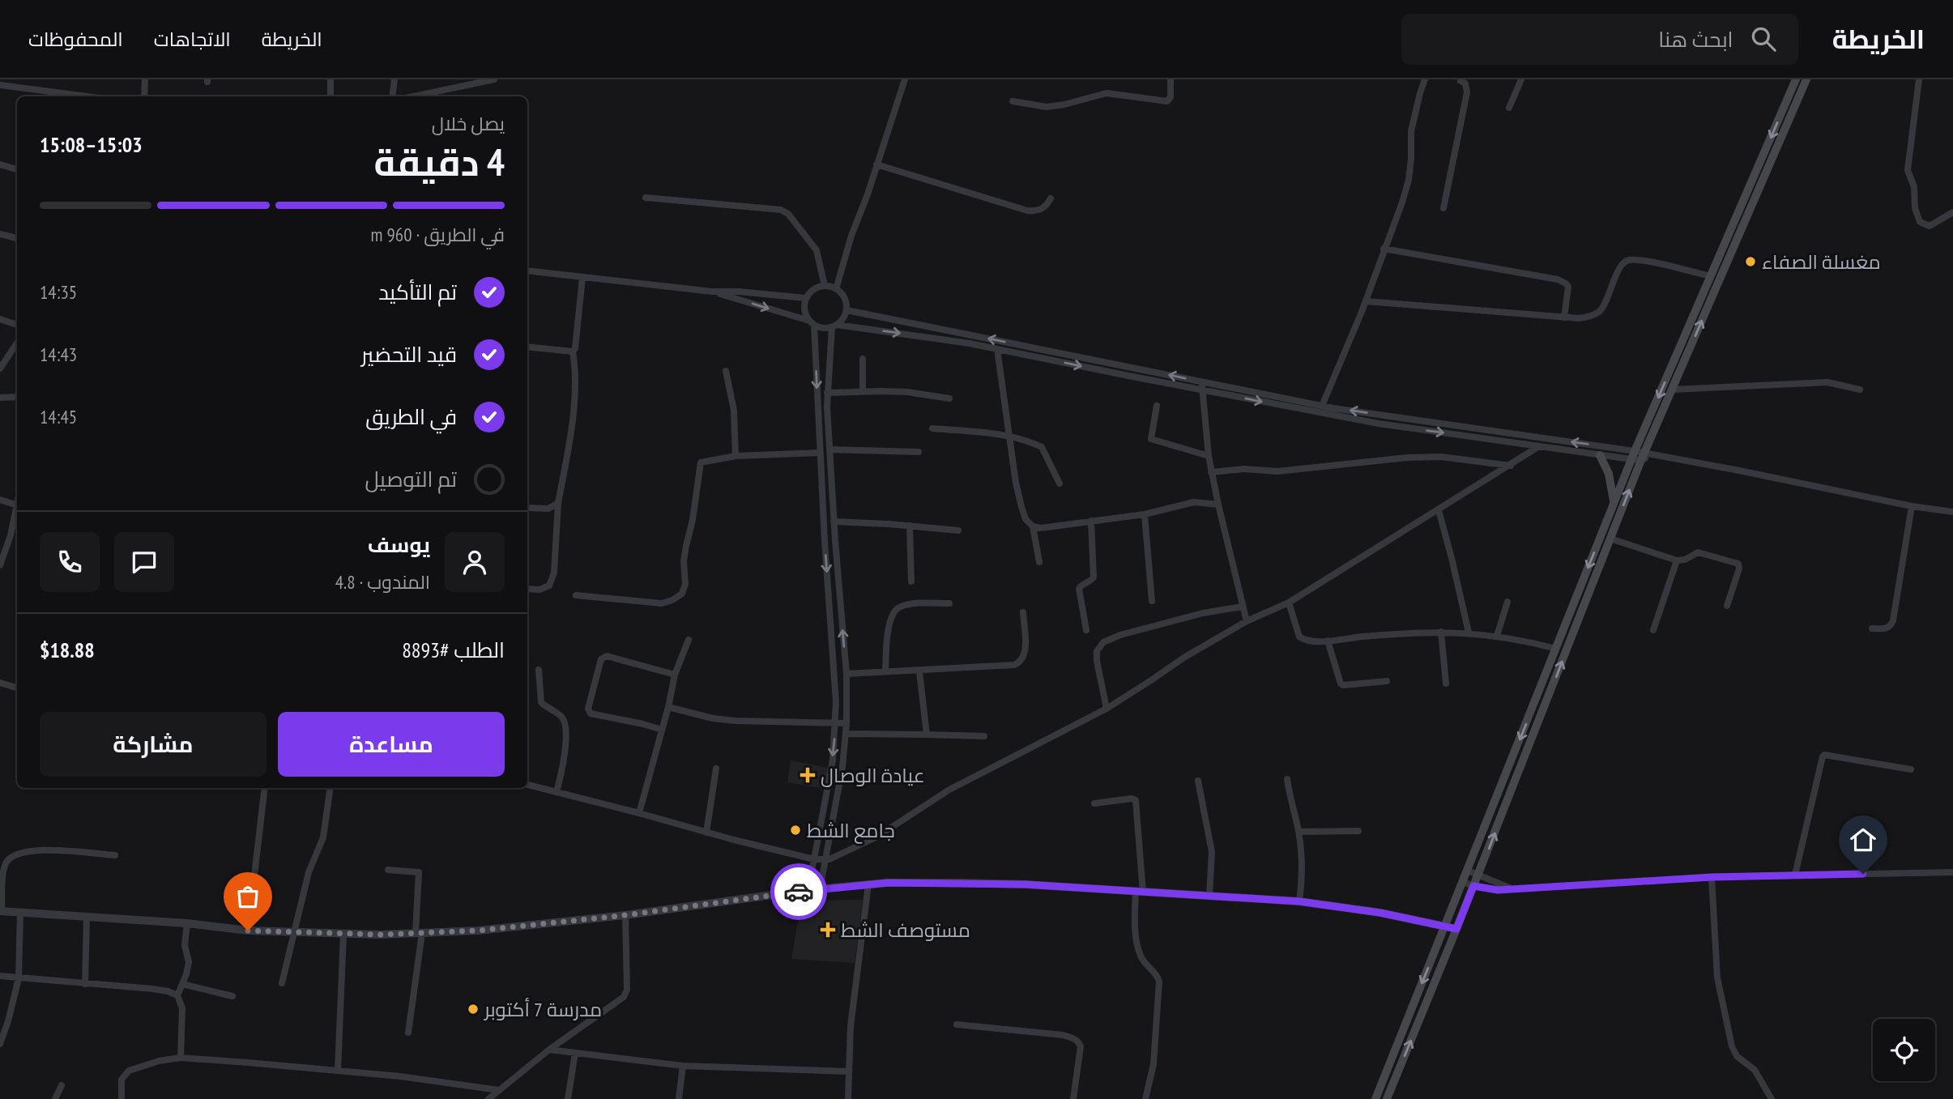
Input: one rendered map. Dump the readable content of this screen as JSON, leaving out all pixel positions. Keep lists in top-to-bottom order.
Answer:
{
  "places": {
    "other": ["مغسلة الصفاء", "جامع الشط", "مدرسة 7 أكتوبر"],
    "health": ["عيادة الوصال", "مستوصف الشط"]
  },
  "page": {
    "header": "الخريطة",
    "search": "ابحث هنا",
    "nav": ["الخريطة", "الاتجاهات", "المحفوظات"],
    "heading": ["4 دقيقة", "يصل خلال", "15:03–15:08"],
    "panel": [
      "يوسف",
      "المندوب · 4.8",
      "الطلب #8893",
      "$18.88"
    ],
    "bar": "في الطريق · 960 m",
    "list": [
      ["تم التأكيد", "14:35"],
      ["قيد التحضير", "14:43"],
      ["في الطريق", "14:45"],
      "تم التوصيل"
    ],
    "buttons": ["مساعدة", "مشاركة"]
  }
}
